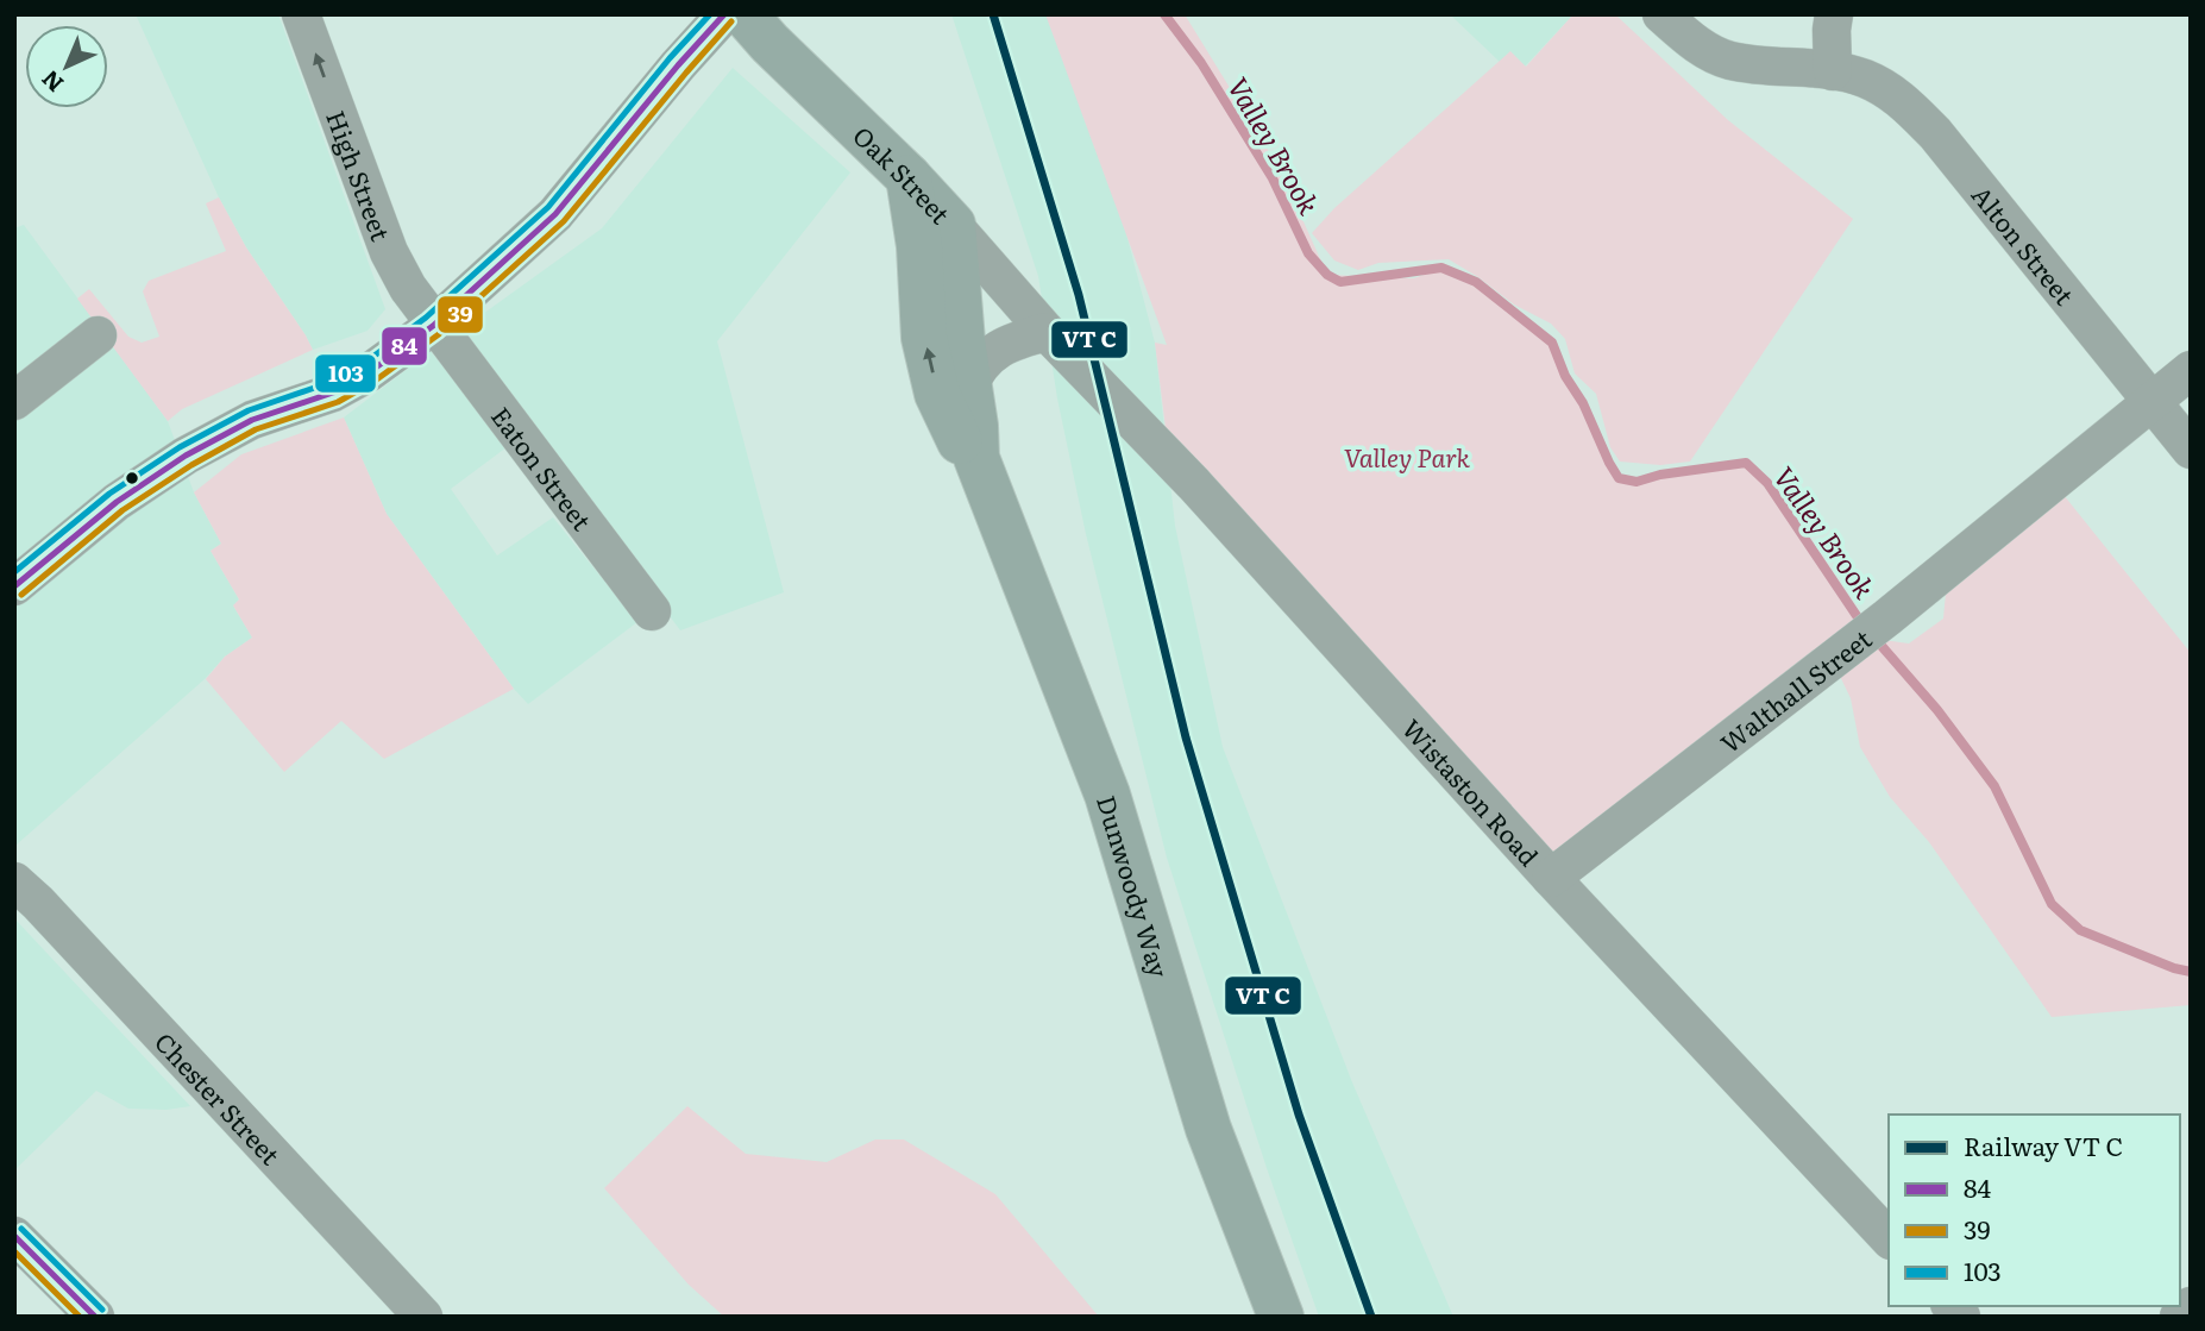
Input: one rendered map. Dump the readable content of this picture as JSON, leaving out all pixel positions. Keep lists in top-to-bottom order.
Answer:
{
  "streets": {
    "main road": ["Oak Street", "Dunwoody Way"],
    "street": [
      "High Street",
      "Alton Street",
      "Eaton Street",
      "Walthall Street",
      "Wistaston Road",
      "Chester Street"
    ]
  },
  "crossings": [
    ["High Street", "Eaton Street"],
    ["Oak Street", "Wistaston Road"],
    ["Oak Street", "Dunwoody Way"],
    ["Alton Street", "Walthall Street"],
    ["Walthall Street", "Wistaston Road"]
  ],
  "one_way": ["High Street"],
  "water": ["Valley Brook"],
  "parks": ["Valley Park"],
  "lines": ["transit line 84", "transit line 103", "transit line 39"],
  "legend": [
    "Railway VT C",
    "84",
    "39",
    "103"
  ],
  "north": "bottom left"
}
